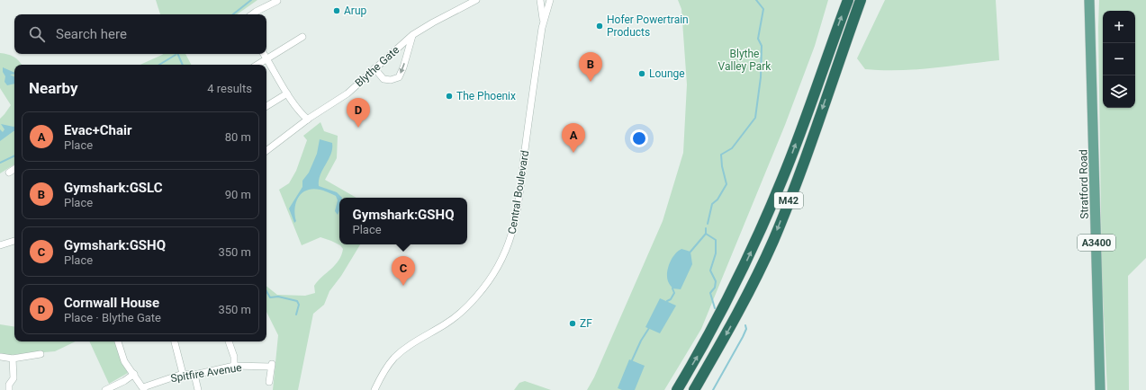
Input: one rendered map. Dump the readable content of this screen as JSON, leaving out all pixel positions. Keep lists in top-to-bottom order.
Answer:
{
  "streets": {
    "highway": ["M42"],
    "main road": ["Stratford Road", "A3400"],
    "street": ["Blythe Gate", "Central Boulevard", "Spitfire Avenue"]
  },
  "parks": ["Blythe Valley Park"],
  "places": [
    "Arup",
    "Hofer Powertrain Products",
    "Lounge",
    "The Phoenix",
    "ZF"
  ],
  "page": {
    "map_buttons": ["+", "−"],
    "search": "Search here",
    "pins": [
      "B",
      "D",
      "A",
      "C"
    ],
    "heading": ["Nearby", "4 results"],
    "list": [
      {
        "mark": "A",
        "name": "Evac+Chair",
        "note": "Place",
        "value": "80 m"
      },
      {
        "mark": "B",
        "name": "Gymshark:GSLC",
        "note": "Place",
        "value": "90 m"
      },
      {
        "mark": "C",
        "name": "Gymshark:GSHQ",
        "note": "Place",
        "value": "350 m"
      },
      {
        "mark": "D",
        "name": "Cornwall House",
        "note": "Place · Blythe Gate",
        "value": "350 m"
      }
    ],
    "popup": ["Gymshark:GSHQ", "Place"]
  }
}
